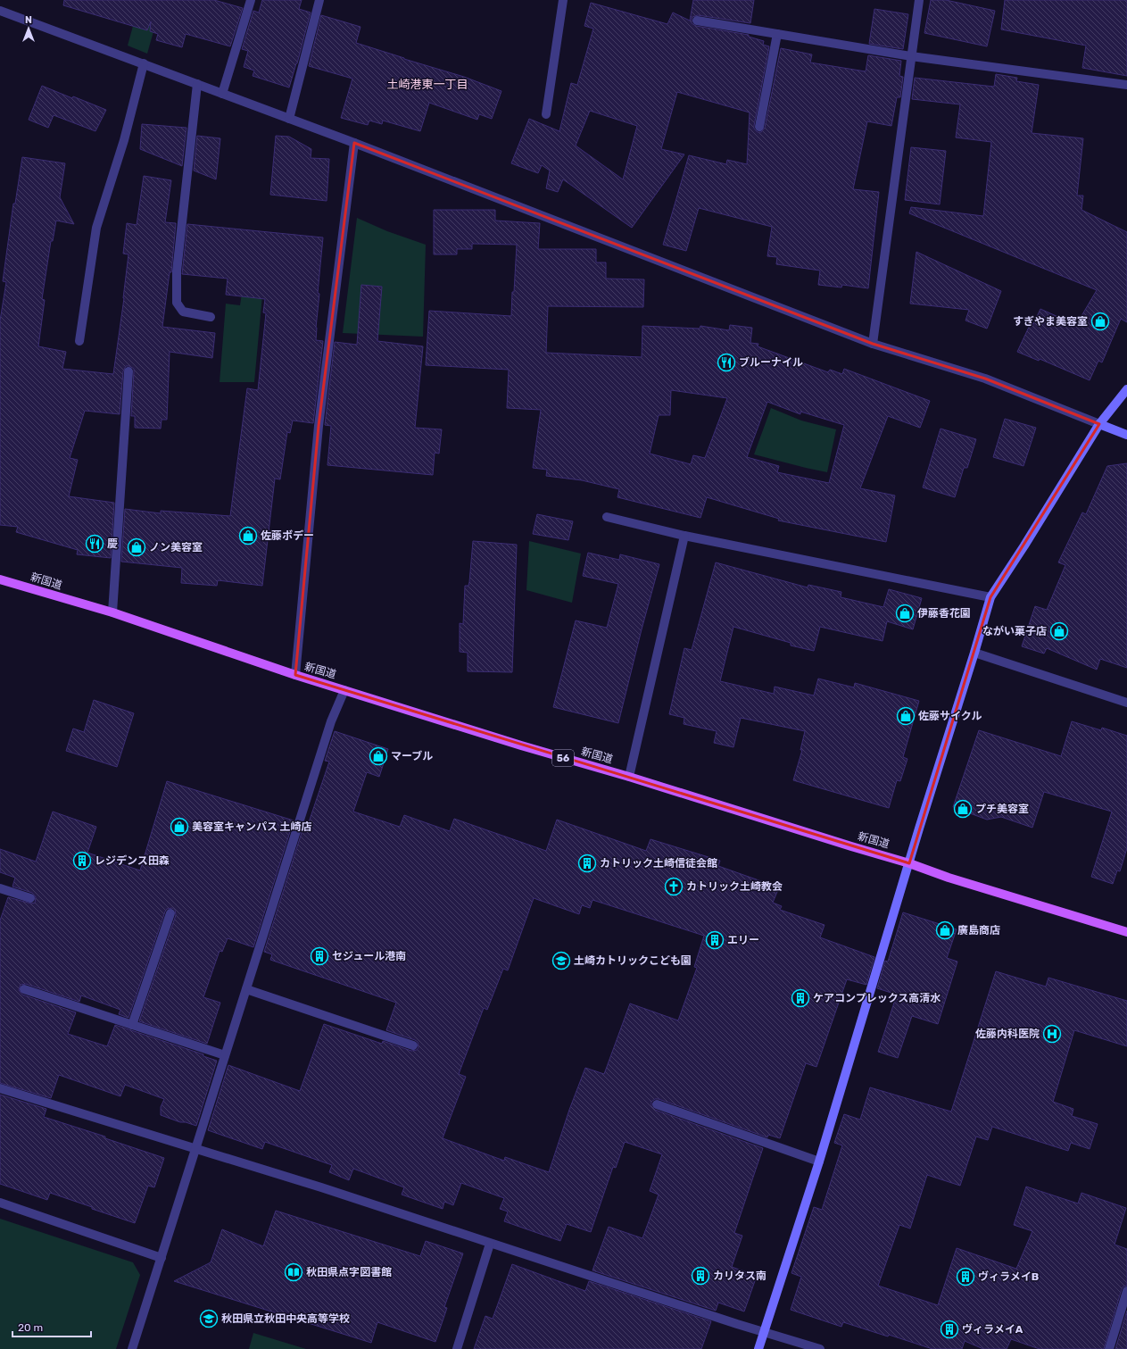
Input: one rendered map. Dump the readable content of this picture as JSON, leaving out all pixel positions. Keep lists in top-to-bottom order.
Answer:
{
  "streets": {
    "main road": ["新国道", "56"]
  },
  "districts": ["土崎港東一丁目"],
  "places": {
    "shop": [
      "すぎやま美容室",
      "佐藤ボデー",
      "ノン美容室",
      "伊藤香花園",
      "ながい菓子店",
      "佐藤サイクル",
      "マーブル",
      "プチ美容室",
      "美容室キャンパス 土崎店",
      "廣島商店"
    ],
    "restaurant": ["ブルーナイル", "慶"],
    "building": [
      "レジデンス田森",
      "カトリック土崎信徒会館",
      "エリー",
      "セジュール港南",
      "ケアコンプレックス高清水",
      "カリタス南",
      "ヴィラメイB",
      "ヴィラメイA"
    ],
    "church": ["カトリック土崎教会"],
    "school or university": ["土崎カトリックこども園", "秋田県立秋田中央高等学校"],
    "hospital": ["佐藤内科医院"],
    "library": ["秋田県点字図書館"]
  },
  "scale_bar": "20 m",
  "north": "top"
}
